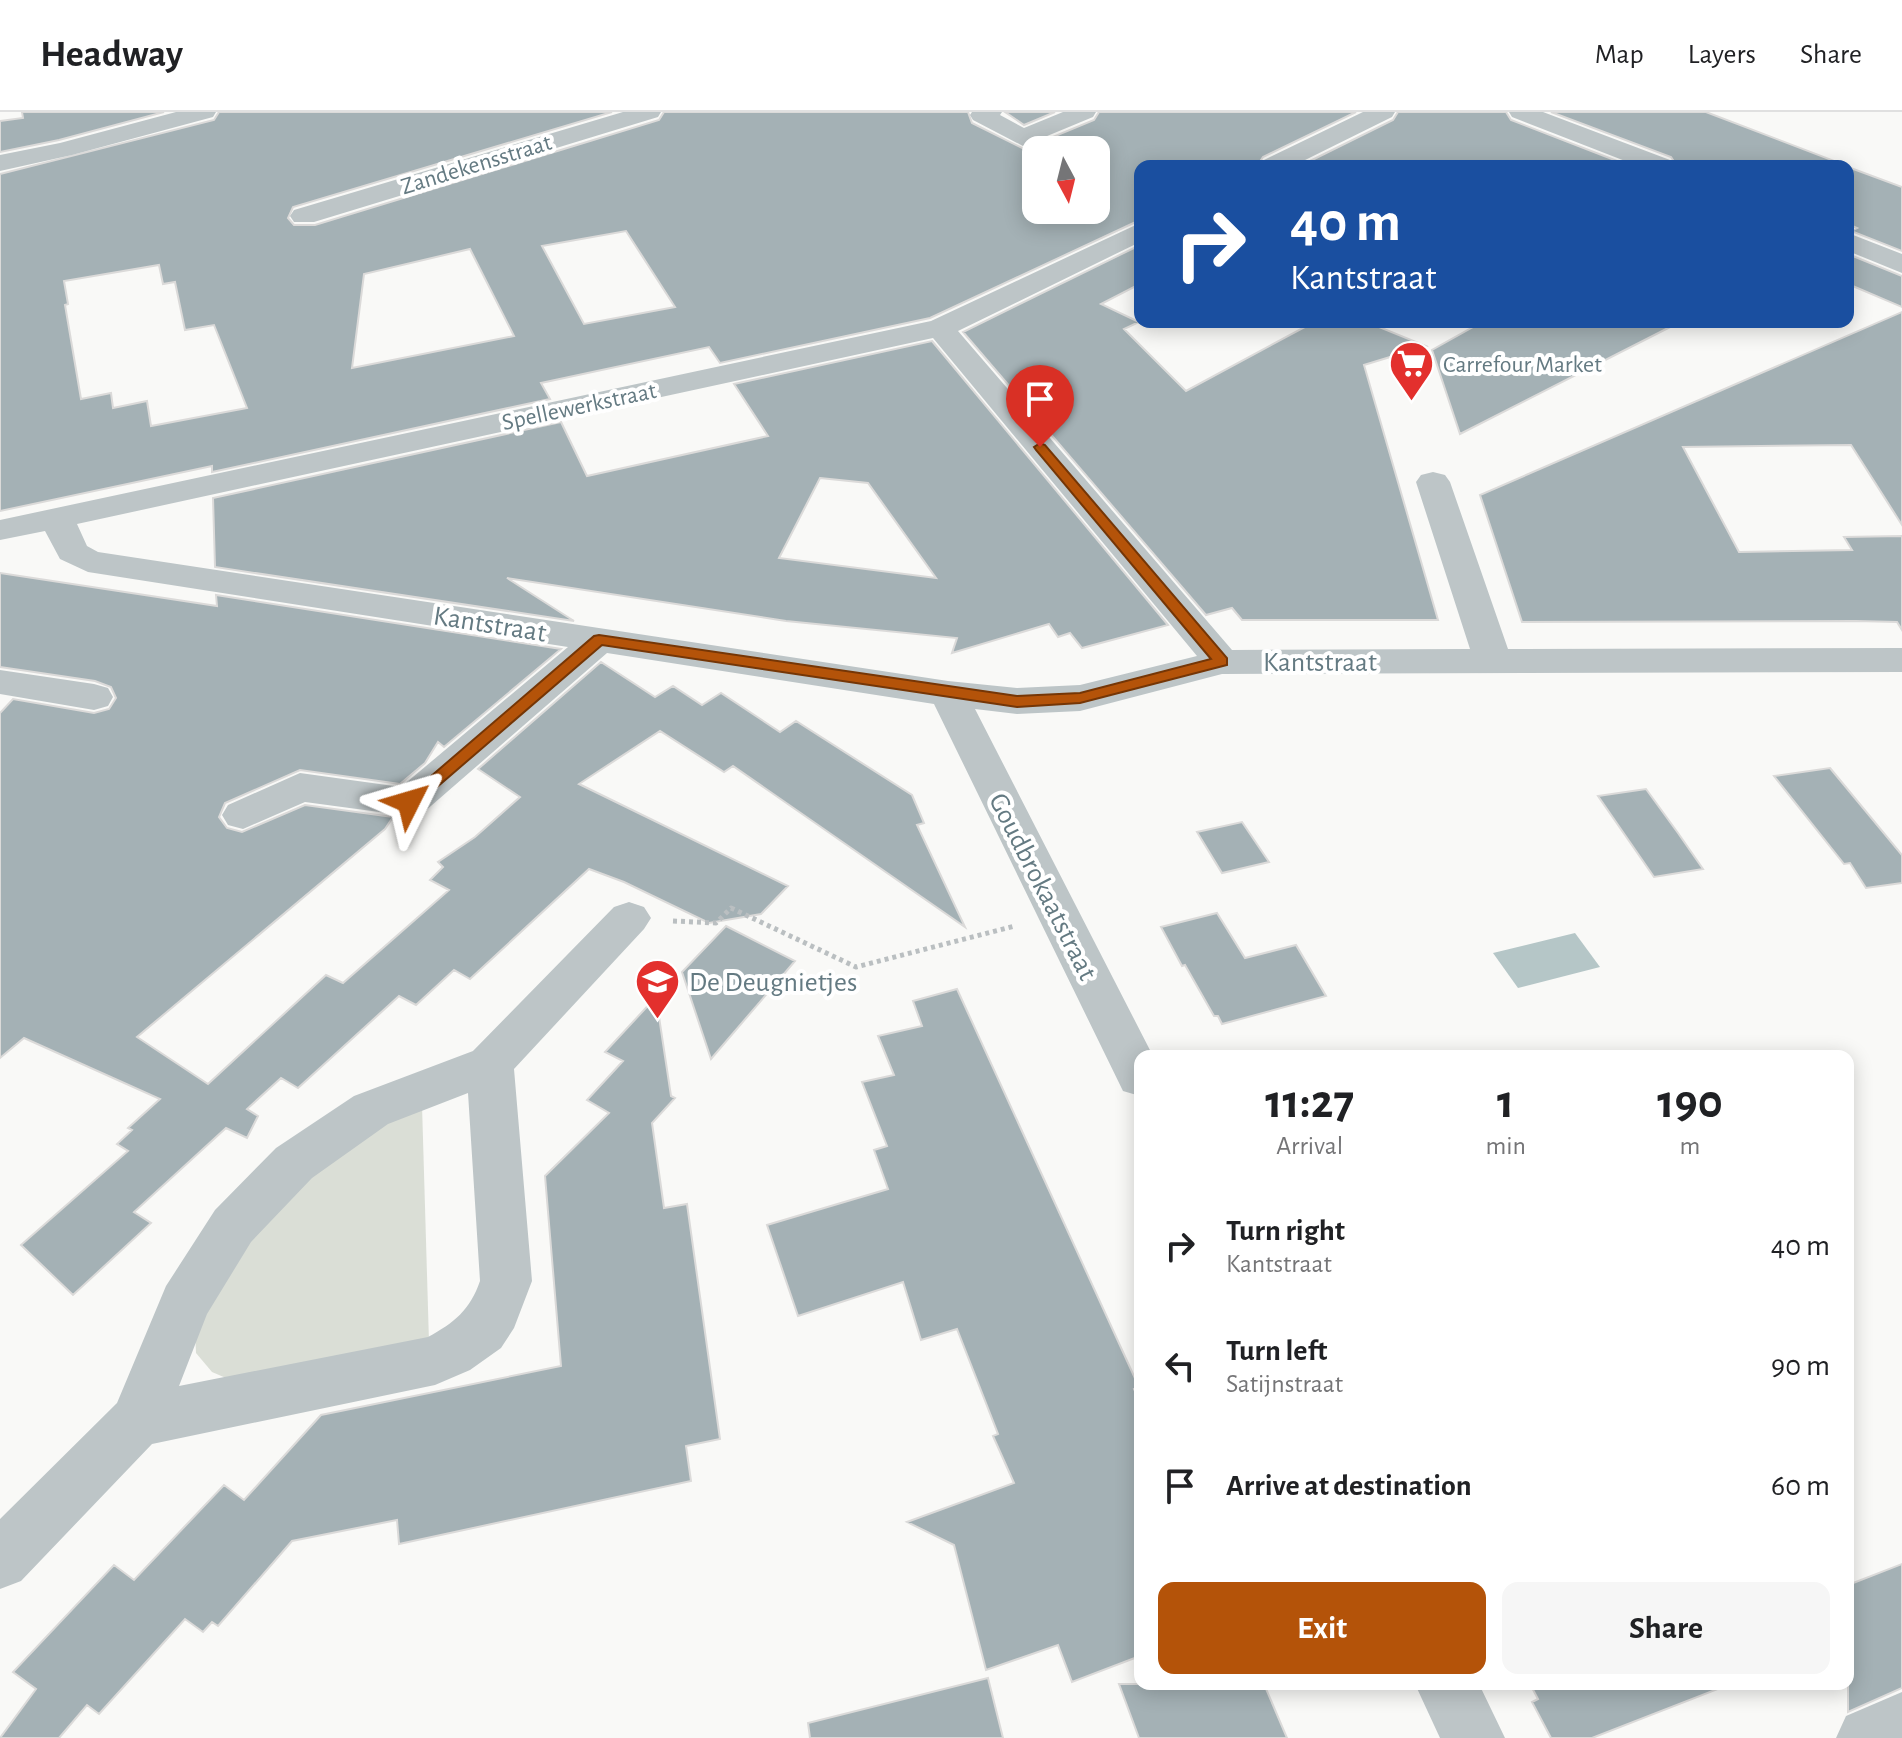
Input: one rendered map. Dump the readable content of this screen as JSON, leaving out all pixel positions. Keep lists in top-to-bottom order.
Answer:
{
  "streets": {
    "street": [
      "Zandekensstraat",
      "Spellewerkstraat",
      "Kantstraat",
      "Goudbrokaatstraat"
    ]
  },
  "crossings": [
    ["Spellewerkstraat", "Kantstraat"],
    ["Kantstraat", "Goudbrokaatstraat"]
  ],
  "places": {
    "supermarket": ["Carrefour Market"],
    "school or university": ["De Deugnietjes"]
  },
  "north": "bottom",
  "page": {
    "header": "Headway",
    "nav": ["Map", "Layers", "Share"],
    "turn": ["40 m", "Kantstraat"],
    "eta": [
      "11:27",
      "Arrival",
      "1",
      "min",
      "190",
      "m"
    ],
    "list": [
      {
        "name": "Turn right",
        "note": "Kantstraat",
        "value": "40 m"
      },
      {
        "name": "Turn left",
        "note": "Satijnstraat",
        "value": "90 m"
      },
      {
        "name": "Arrive at destination",
        "value": "60 m"
      }
    ],
    "buttons": ["Exit", "Share"]
  }
}
